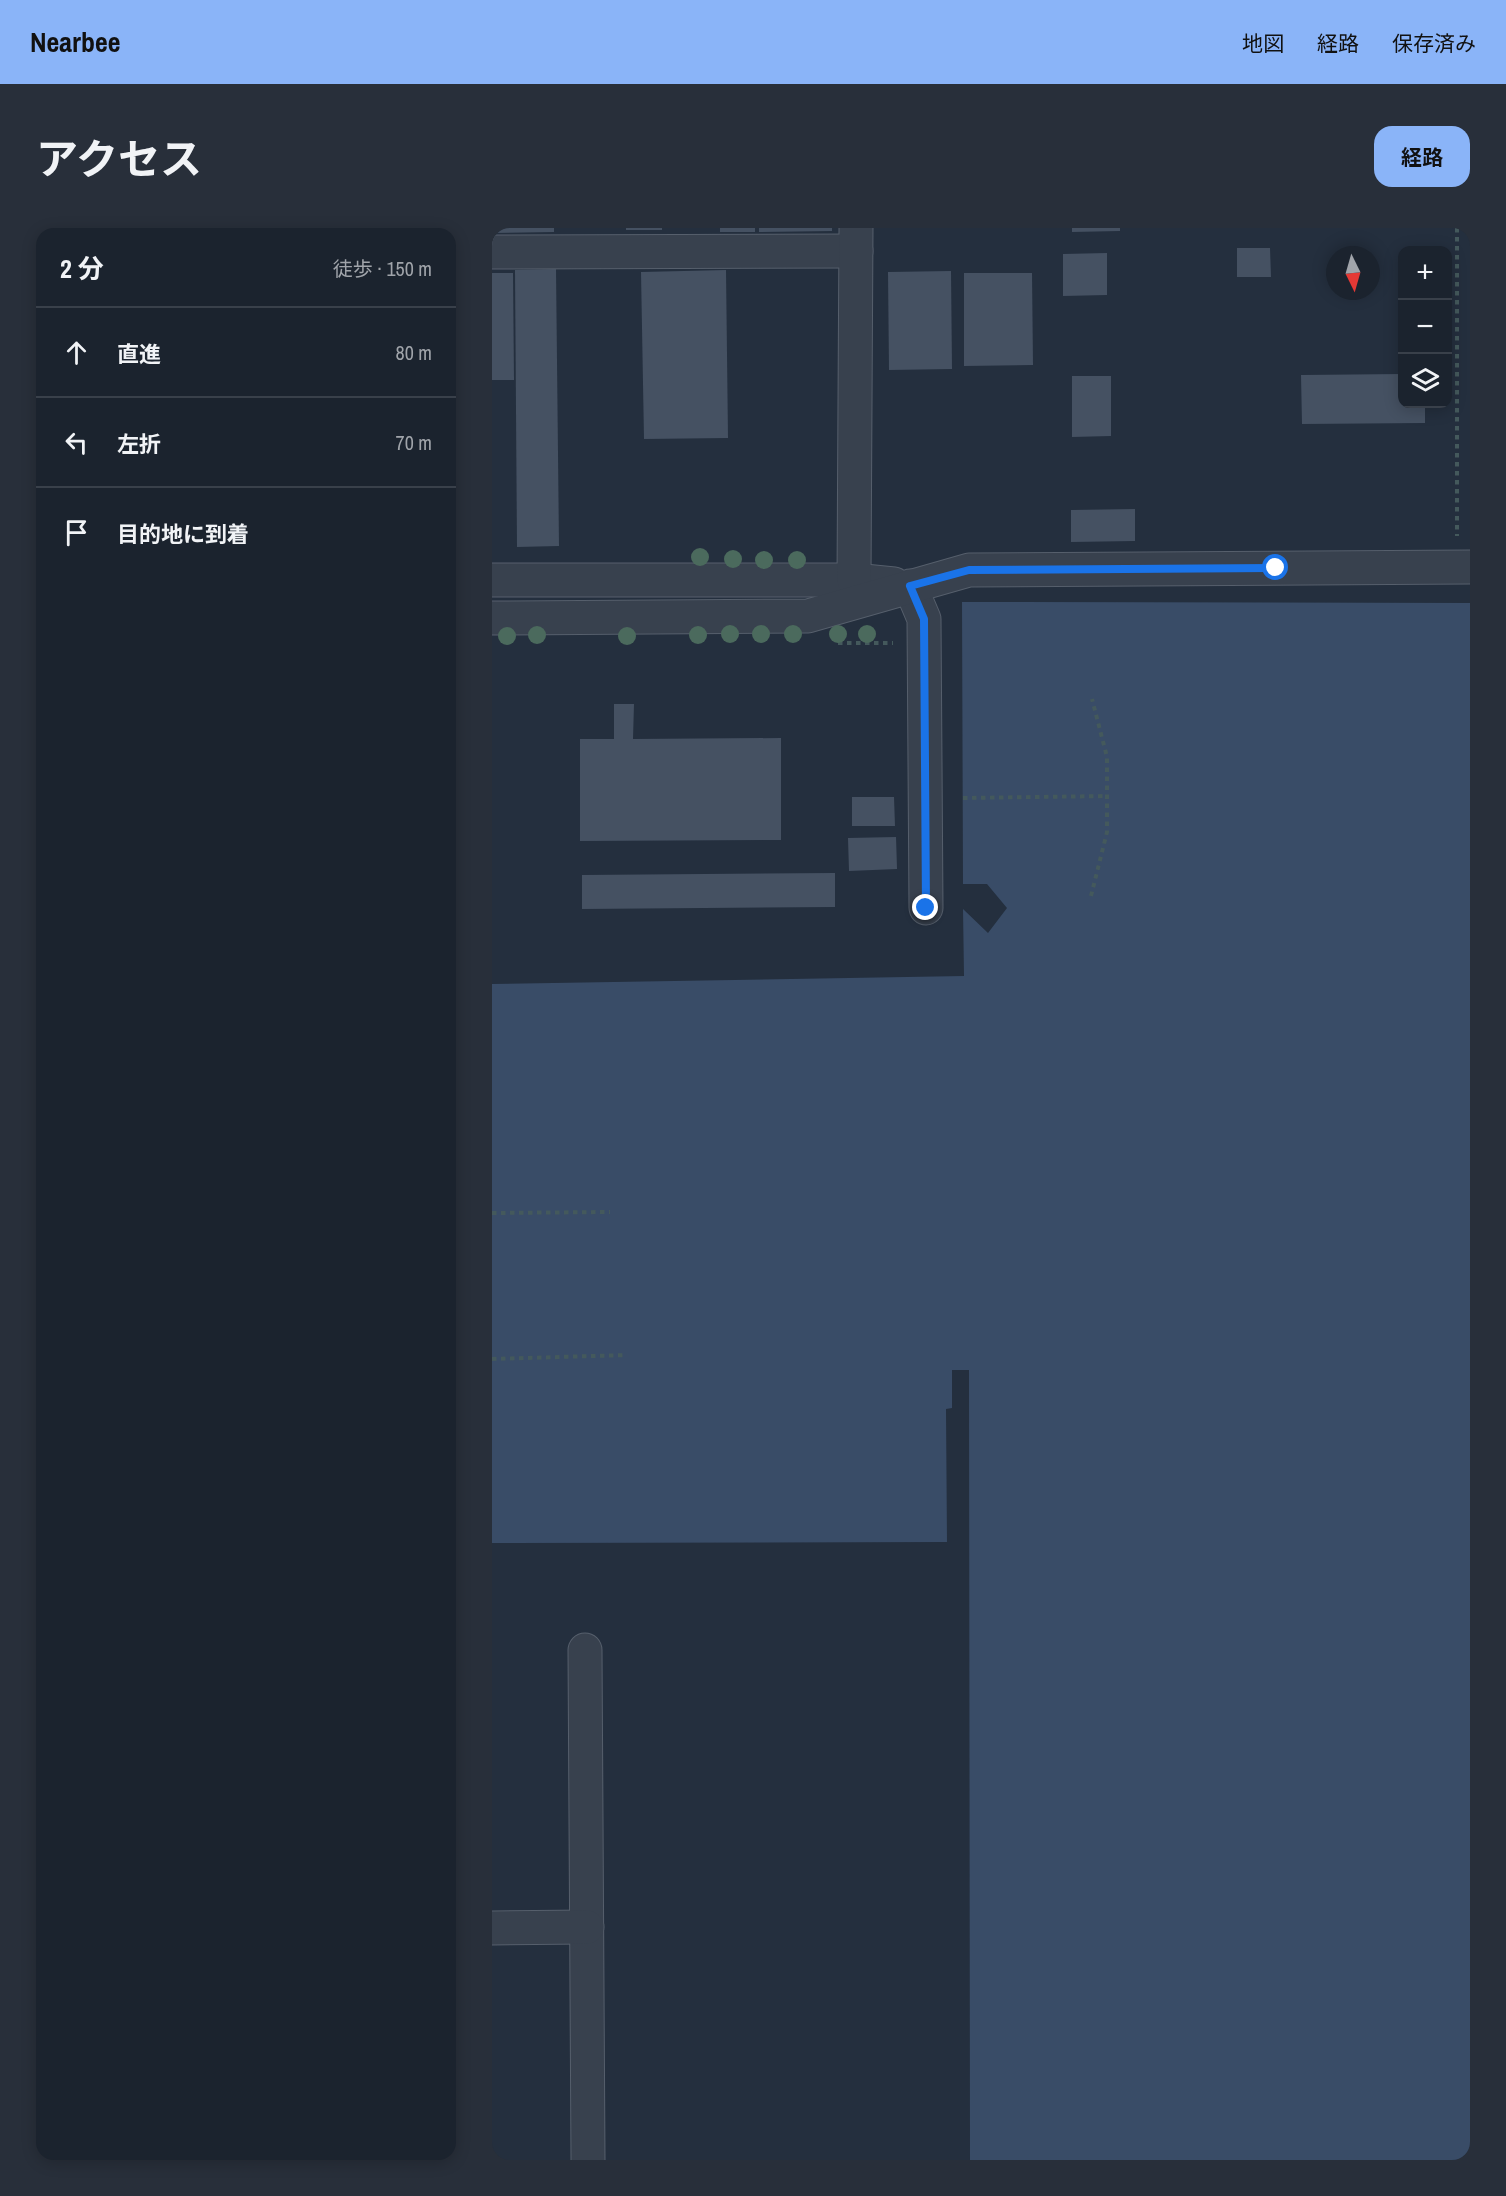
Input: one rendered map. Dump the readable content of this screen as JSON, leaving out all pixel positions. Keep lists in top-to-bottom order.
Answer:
{
  "north": "bottom",
  "page": {
    "header": "Nearbee",
    "nav": ["地図", "経路", "保存済み"],
    "title": "アクセス",
    "buttons": "経路",
    "heading": ["2 分", "徒歩 · 150 m"],
    "map_buttons": ["+", "−"],
    "list": [
      ["直進", "80 m"],
      ["左折", "70 m"],
      "目的地に到着"
    ]
  }
}
